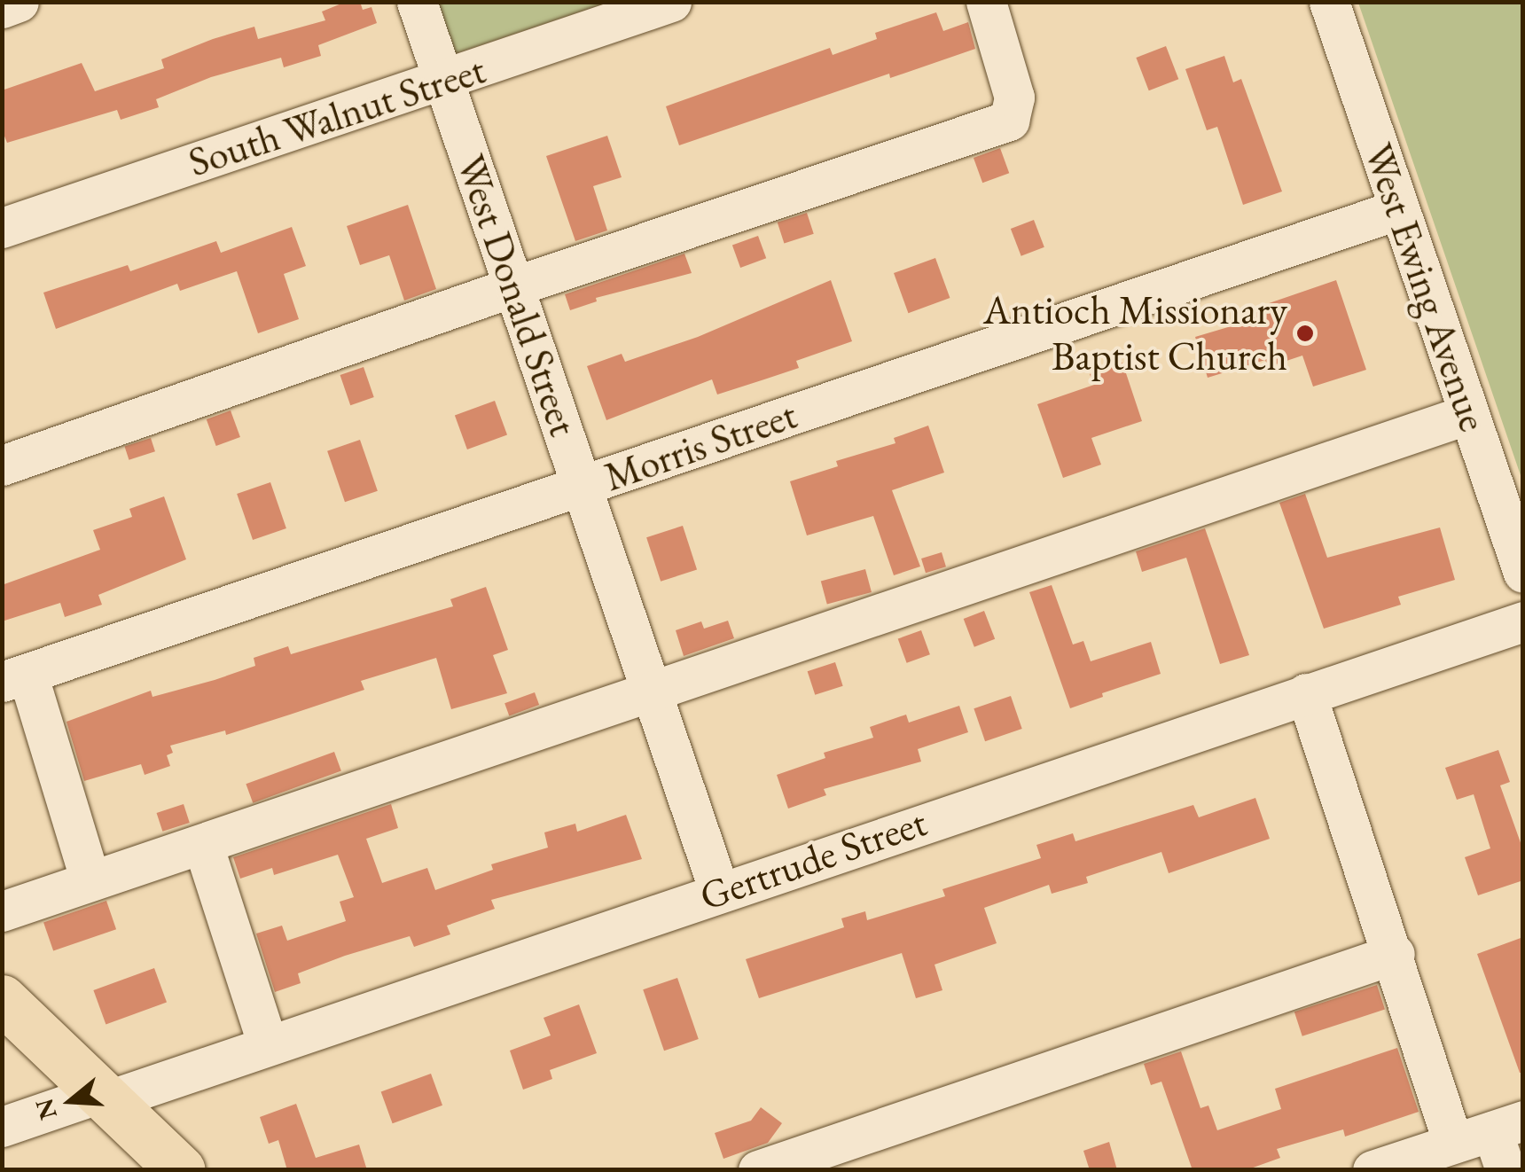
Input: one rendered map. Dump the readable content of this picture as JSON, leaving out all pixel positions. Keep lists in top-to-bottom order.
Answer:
{
  "streets": {
    "street": [
      "South Walnut Street",
      "West Ewing Avenue",
      "West Donald Street",
      "Morris Street",
      "Gertrude Street"
    ]
  },
  "crossings": [
    ["South Walnut Street", "West Donald Street"],
    ["West Ewing Avenue", "Morris Street"],
    ["West Donald Street", "Morris Street"],
    ["West Donald Street", "Gertrude Street"]
  ],
  "places": ["Antioch Missionary Baptist Church"],
  "north": "left"
}
